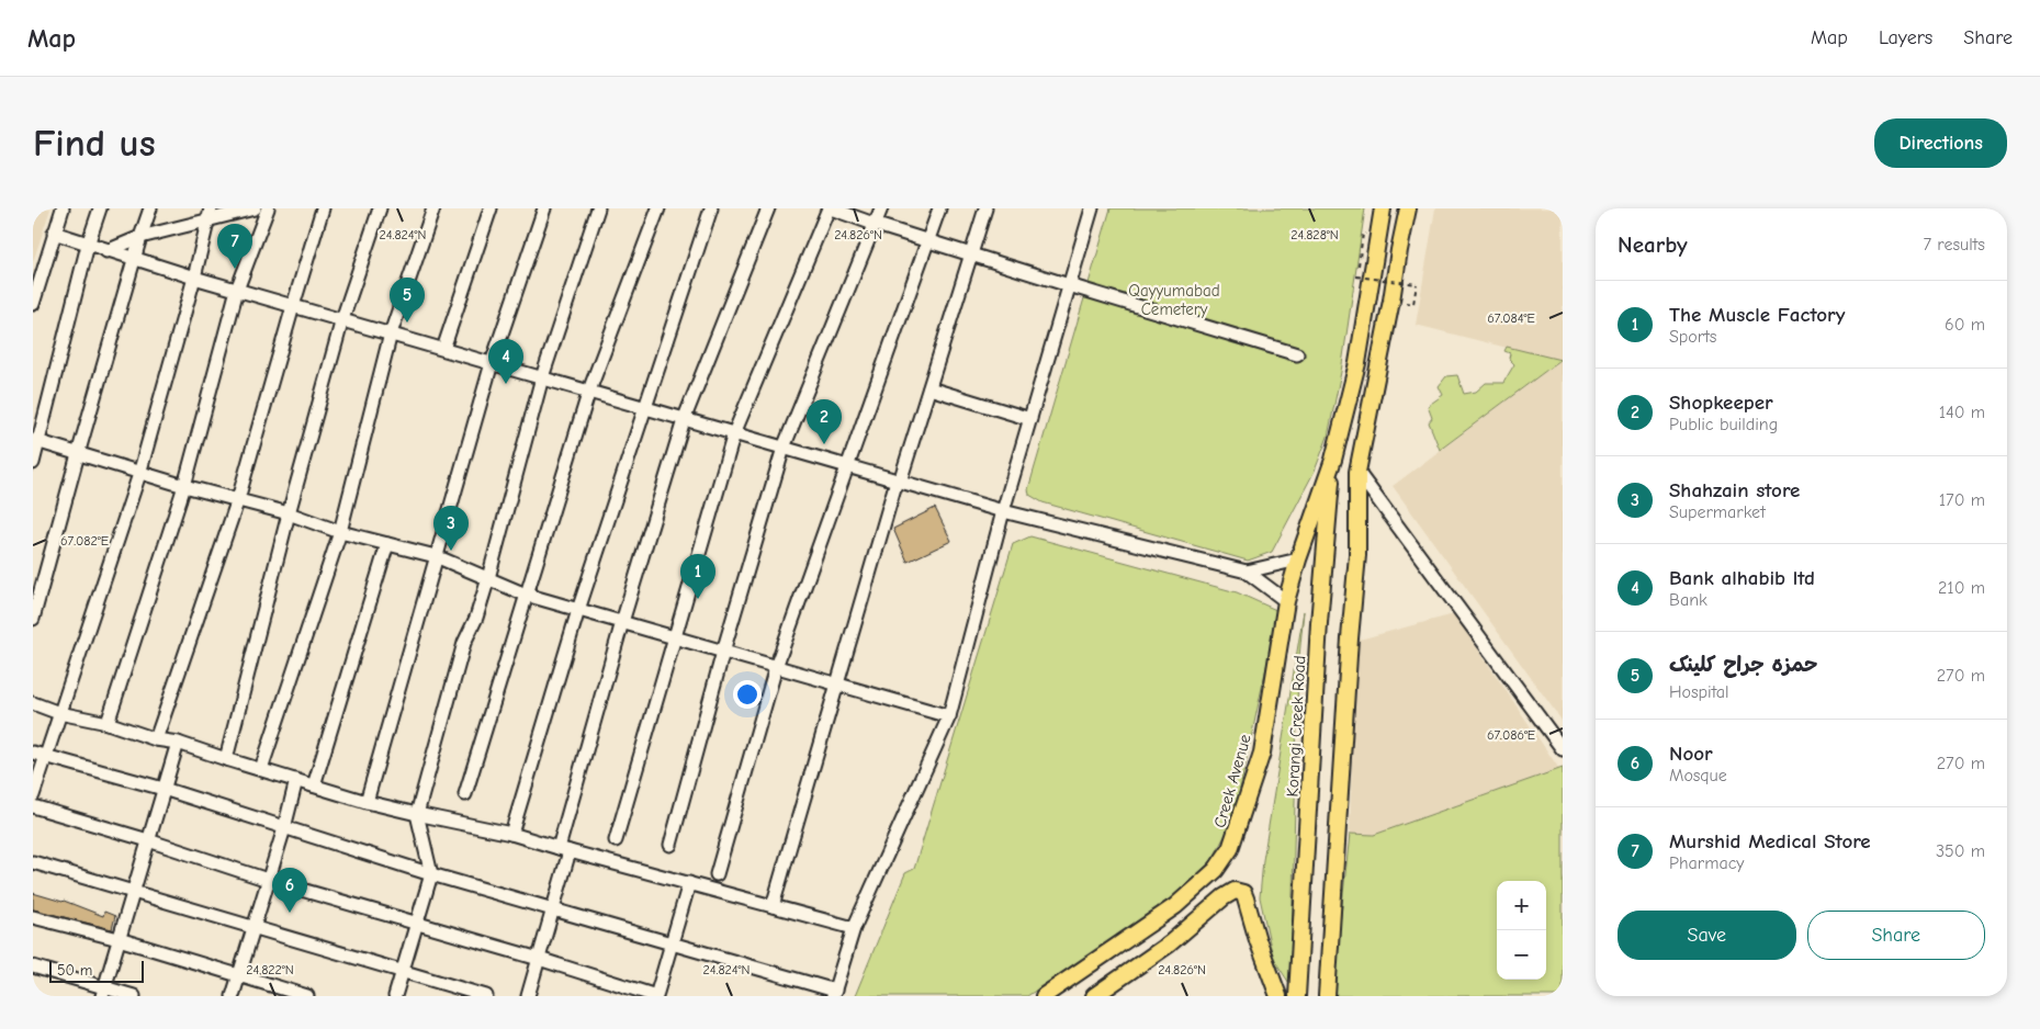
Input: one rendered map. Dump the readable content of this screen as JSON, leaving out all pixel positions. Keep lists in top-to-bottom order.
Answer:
{
  "streets": {
    "main road": ["Korangi Creek Road", "Creek Avenue"]
  },
  "crossings": [
    ["Korangi Creek Road", "Creek Avenue"]
  ],
  "parks": ["Qayyumabad Cemetery"],
  "scale_bar": "50 m",
  "page": {
    "header": "Map",
    "nav": ["Map", "Layers", "Share"],
    "buttons": [
      "Directions",
      ["Save", "Share"]
    ],
    "title": "Find us",
    "heading": ["Nearby", "7 results"],
    "pins": [
      "7",
      "5",
      "4",
      "2",
      "3",
      "1",
      "6"
    ],
    "list": [
      {
        "mark": "1",
        "name": "The Muscle Factory",
        "note": "Sports",
        "value": "60 m"
      },
      {
        "mark": "2",
        "name": "Shopkeeper",
        "note": "Public building",
        "value": "140 m"
      },
      {
        "mark": "3",
        "name": "Shahzain store",
        "note": "Supermarket",
        "value": "170 m"
      },
      {
        "mark": "4",
        "name": "Bank alhabib ltd",
        "note": "Bank",
        "value": "210 m"
      },
      {
        "mark": "5",
        "name": "حمزہ جراح کلینک",
        "note": "Hospital",
        "value": "270 m"
      },
      {
        "mark": "6",
        "name": "Noor",
        "note": "Mosque",
        "value": "270 m"
      },
      {
        "mark": "7",
        "name": "Murshid Medical Store",
        "note": "Pharmacy",
        "value": "350 m"
      }
    ],
    "map_buttons": ["+", "−"],
    "scale": "50 m"
  },
  "coordinates": [
    "24.824°N",
    "24.826°N",
    "24.828°N",
    "67.084°E",
    "67.082°E",
    "67.086°E",
    "24.822°N"
  ]
}
